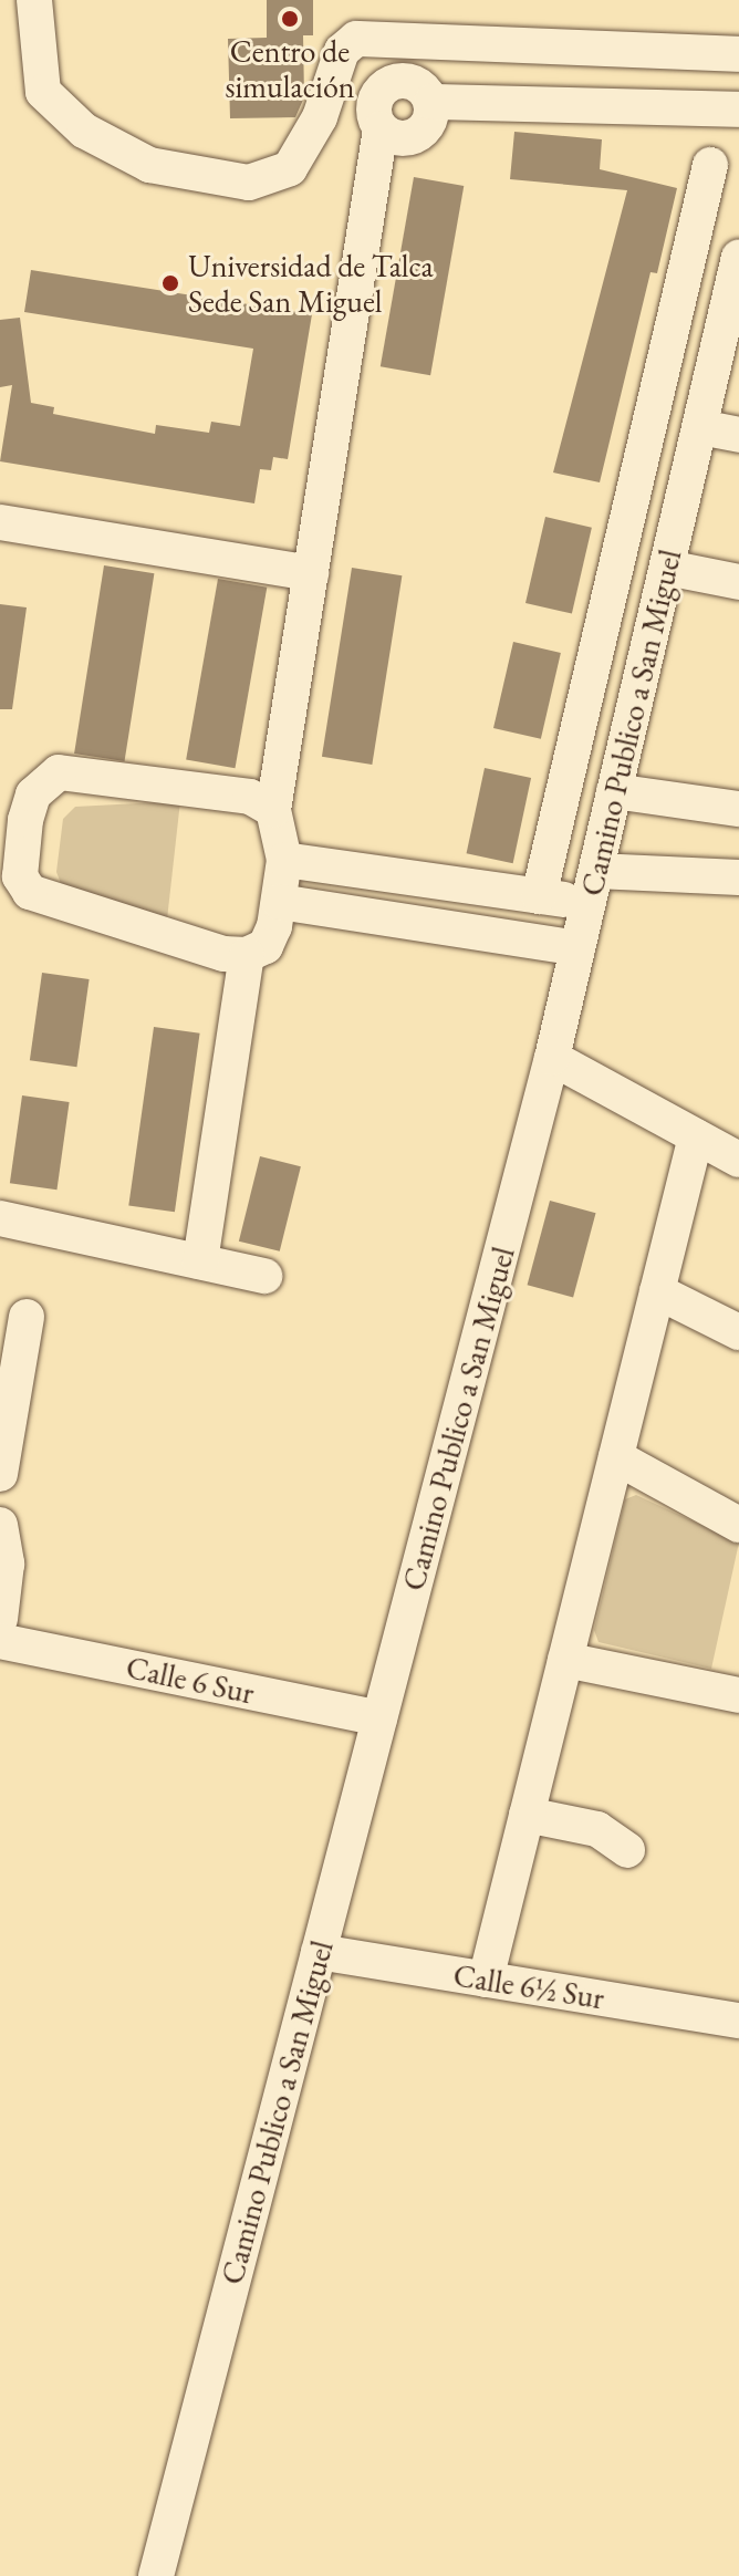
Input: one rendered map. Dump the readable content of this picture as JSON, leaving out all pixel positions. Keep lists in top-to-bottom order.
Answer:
{
  "streets": {
    "street": ["Camino Publico a San Miguel", "Calle 6 Sur", "Calle 6½ Sur"]
  },
  "crossings": [
    ["Camino Publico a San Miguel", "Calle 6 Sur"],
    ["Camino Publico a San Miguel", "Calle 6½ Sur"]
  ],
  "places": ["Centro de simulación", "Universidad de Talca Sede San Miguel"]
}
